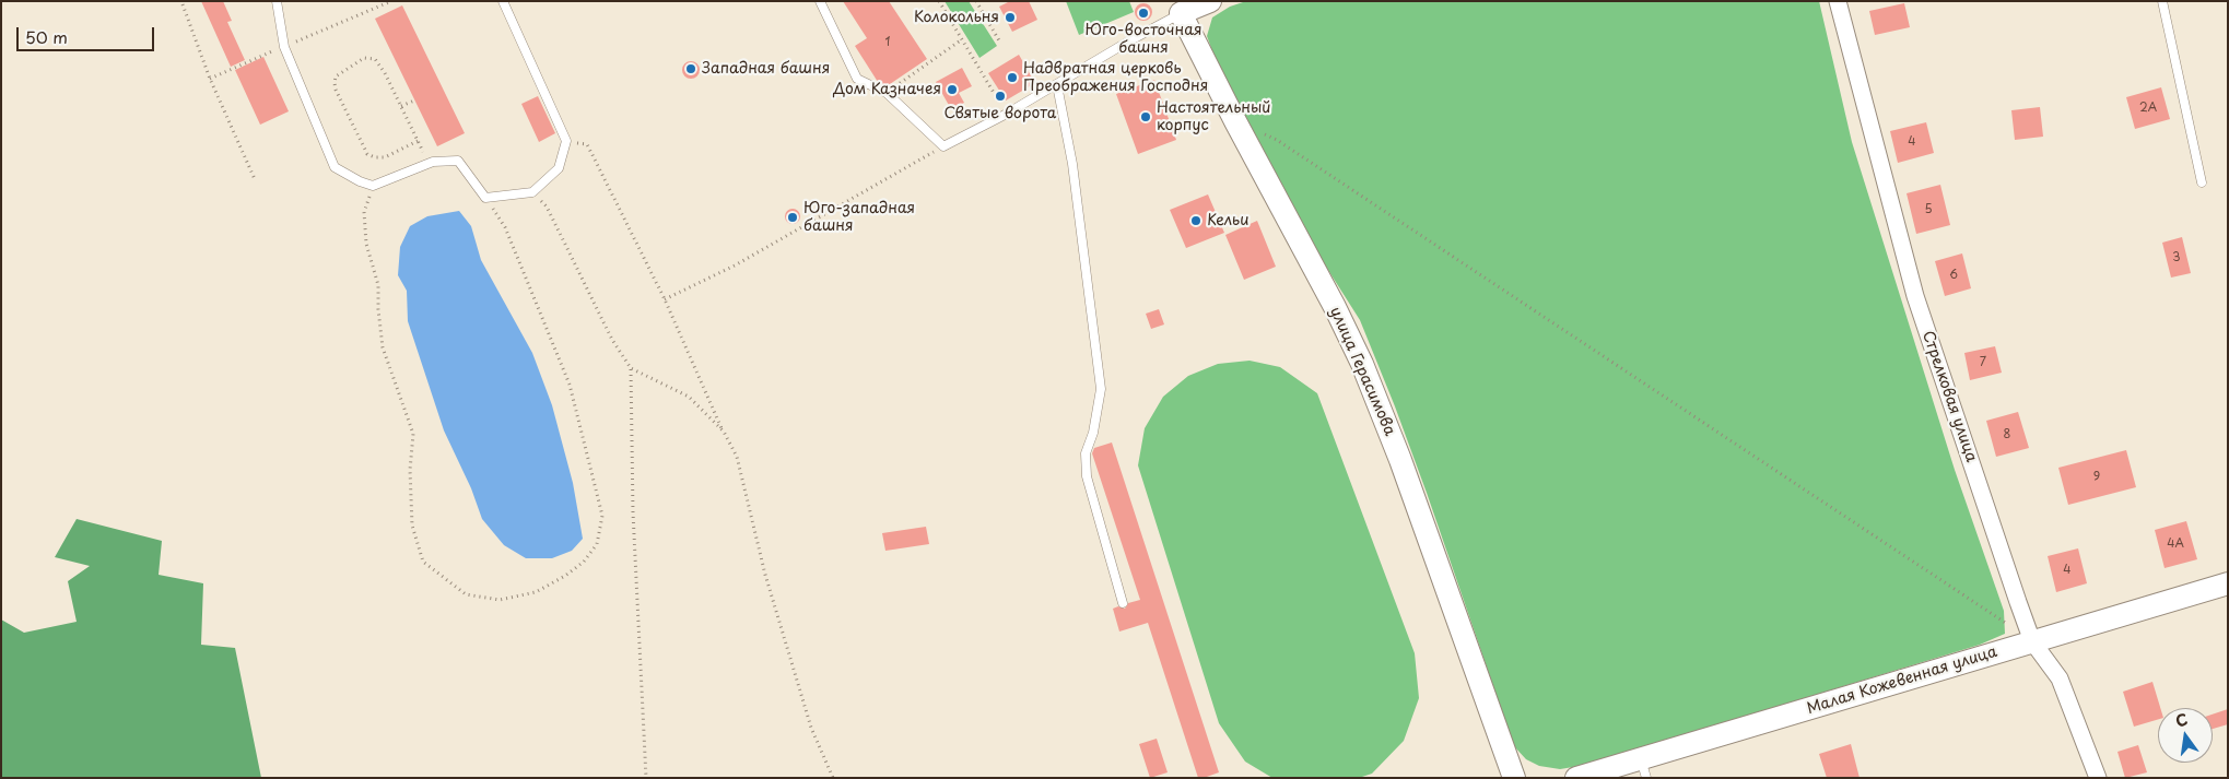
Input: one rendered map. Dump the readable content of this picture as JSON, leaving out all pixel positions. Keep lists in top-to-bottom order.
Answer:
{
  "streets": {
    "street": ["улица Герасимова", "Стрелковая улица", "Малая Кожевенная улица"]
  },
  "crossings": [
    ["Стрелковая улица", "Малая Кожевенная улица"]
  ],
  "places": [
    "Юго-восточная башня",
    "Колокольня",
    "Западная башня",
    "Надвратная церковь Преображения Господня",
    "Дом Казначея",
    "Святые ворота",
    "Настоятельный корпус",
    "Юго-западная башня",
    "Кельи"
  ],
  "house_numbers": [
    "1",
    "2А",
    "4",
    "5",
    "3",
    "6",
    "7",
    "8",
    "9",
    "4А",
    "4"
  ],
  "scale_bar": "50 m",
  "north": "top"
}
